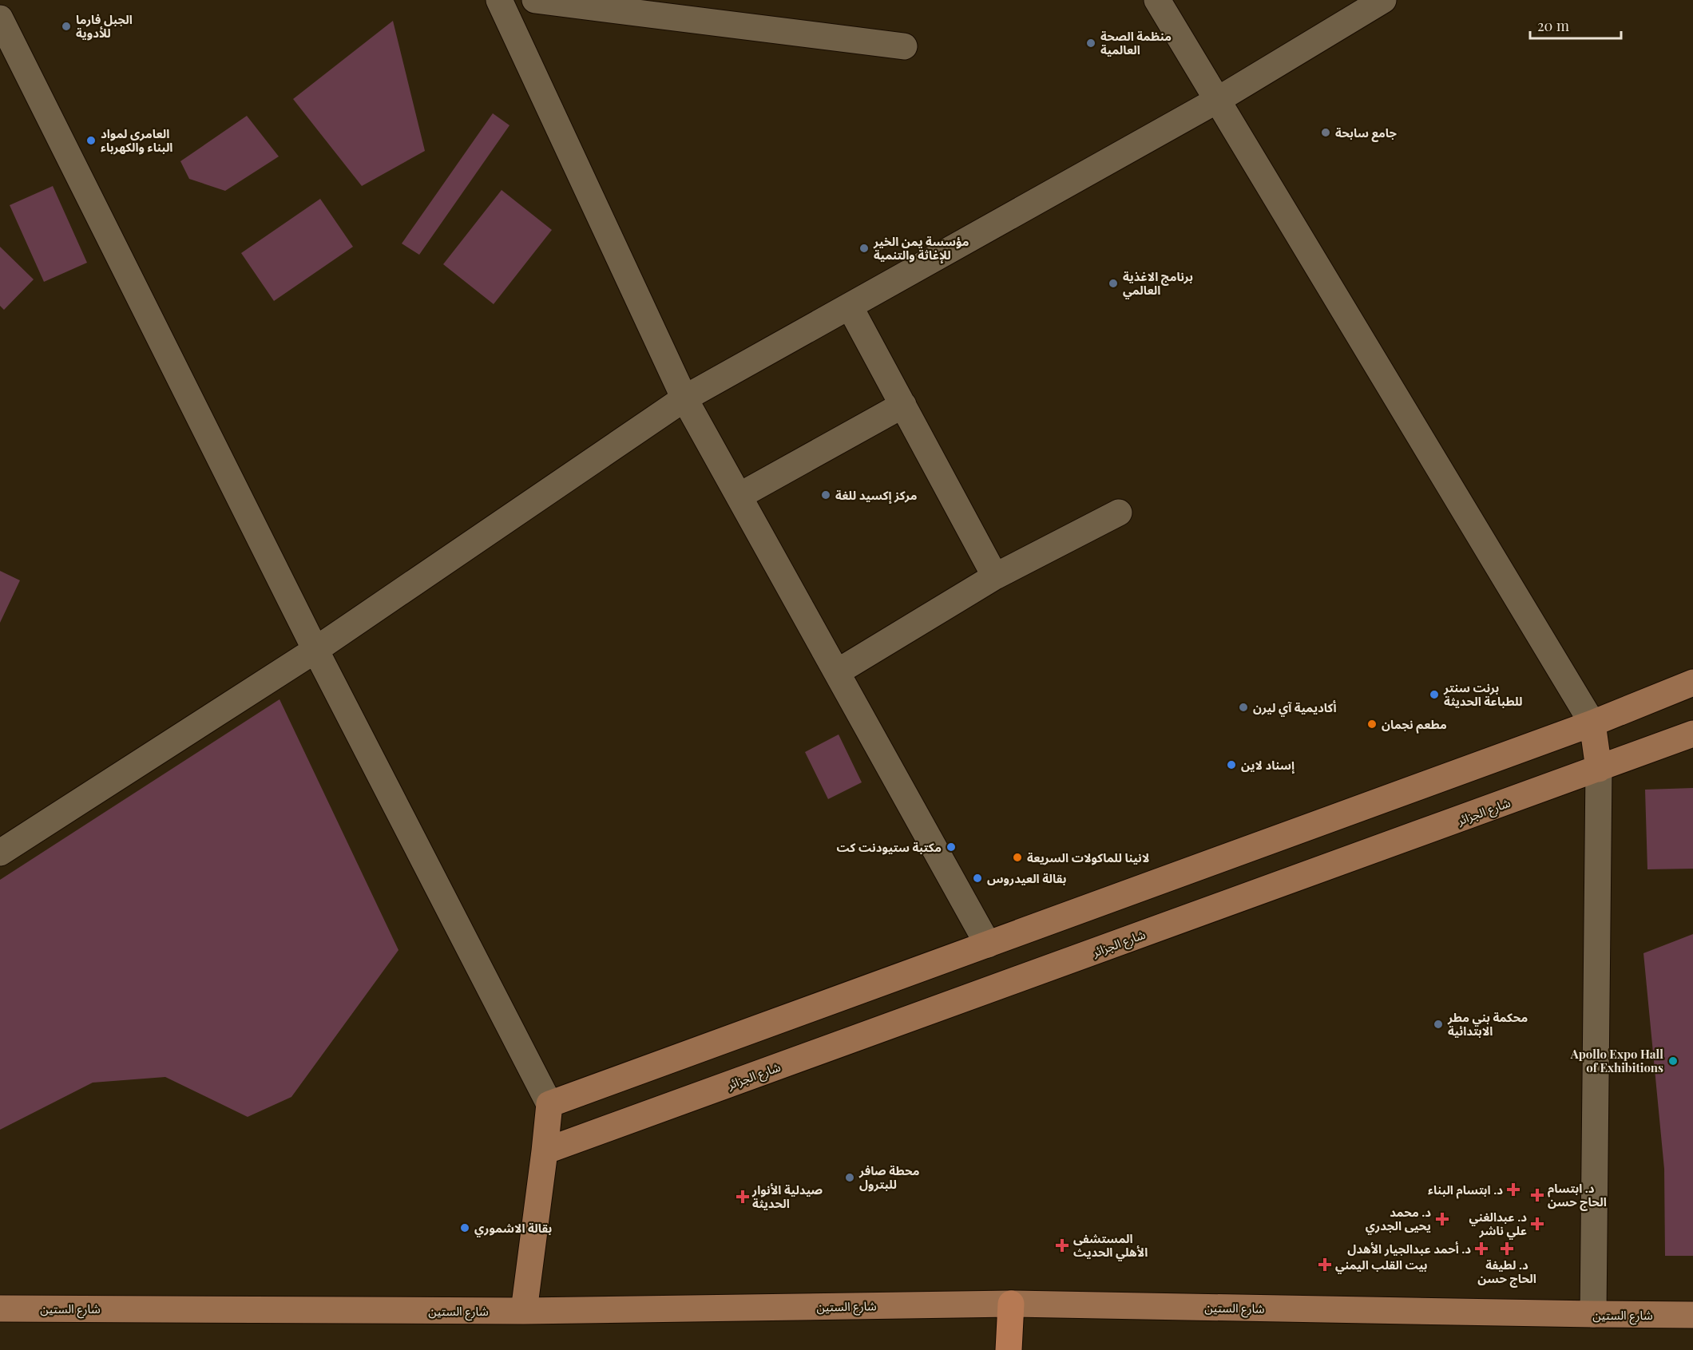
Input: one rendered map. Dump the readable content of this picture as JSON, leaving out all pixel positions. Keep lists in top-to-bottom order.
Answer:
{
  "streets": {
    "main road": ["شارع الجزائر", "شارع الستين"]
  },
  "places": {
    "other": [
      "الجبل فارما للأدوية",
      "منظمة الصحة العالمية",
      "جامع سابحة",
      "العامري لمواد البناء والكهرباء",
      "مؤسسة يمن الخير للإغاثة والتنمية",
      "برنامج الاغذية العالمي",
      "مركز إكسيد للغة",
      "برنت سنتر للطباعة الحديثة",
      "أكاديمية آي ليرن",
      "مطعم نجمان",
      "إسناد لاين",
      "مكتبة ستيودنت كت",
      "لانينا للماكولات السريعة",
      "بقالة العيدروس",
      "محكمة بني مطر الابتدائية",
      "Apollo Expo Hall of Exhibitions",
      "محطة صافر للبترول",
      "بقالة الاشموري"
    ],
    "health": [
      "د. ابتسام البناء",
      "د. ابتسام الحاج حسن",
      "صيدلية الأنوار الحديثة",
      "د. محمد يحيى الجدري",
      "د. عبدالغني علي ناشر",
      "المستشفى الأهلي الحديث",
      "د. أحمد عبدالجيار الأهدل",
      "د. لطيفة الحاج حسن",
      "بيت القلب اليمني"
    ]
  },
  "scale_bar": "20 m"
}
